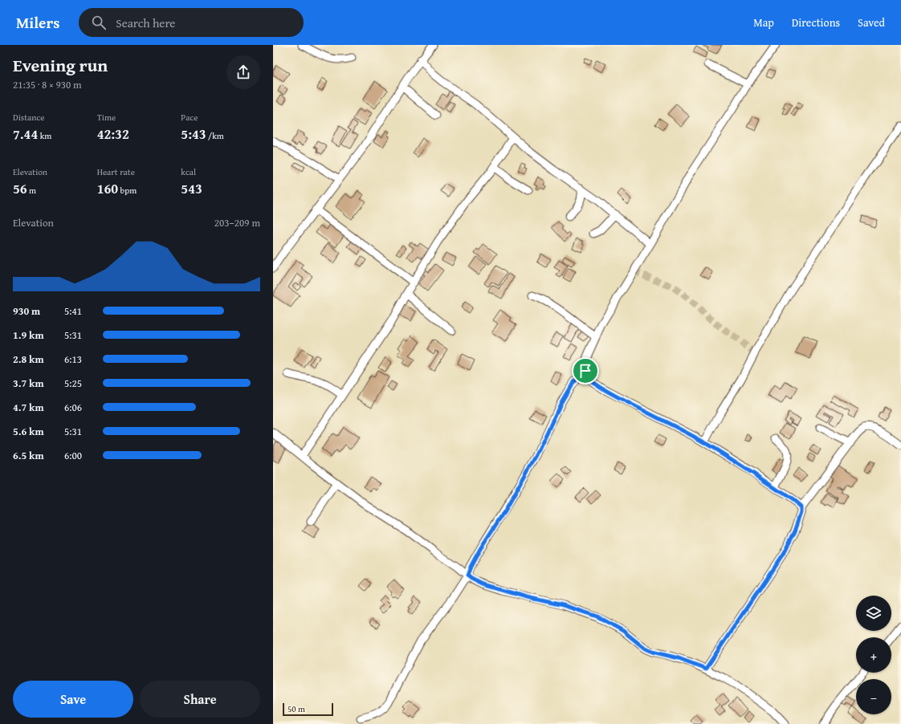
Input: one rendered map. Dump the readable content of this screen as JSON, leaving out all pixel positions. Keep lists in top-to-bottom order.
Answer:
{
  "scale_bar": "50 m",
  "page": {
    "header": "Milers",
    "search": "Search here",
    "nav": ["Map", "Directions", "Saved"],
    "heading": ["Evening run", "21:35 · 8 × 930 m"],
    "stats": [
      ["Distance", "7.44 km"],
      ["Time", "42:32"],
      ["Pace", "5:43 /km"],
      ["Elevation", "56 m"],
      ["Heart rate", "160 bpm"],
      ["kcal", "543"]
    ],
    "chart": ["Elevation", "203–209 m"],
    "list": [
      {
        "name": "930 m",
        "note": "5:41"
      },
      {
        "name": "1.9 km",
        "note": "5:31"
      },
      {
        "name": "2.8 km",
        "note": "6:13"
      },
      {
        "name": "3.7 km",
        "note": "5:25"
      },
      {
        "name": "4.7 km",
        "note": "6:06"
      },
      {
        "name": "5.6 km",
        "note": "5:31"
      },
      {
        "name": "6.5 km",
        "note": "6:00"
      }
    ],
    "map_buttons": ["+", "−"],
    "buttons": ["Save", "Share"],
    "scale": "50 m"
  }
}
